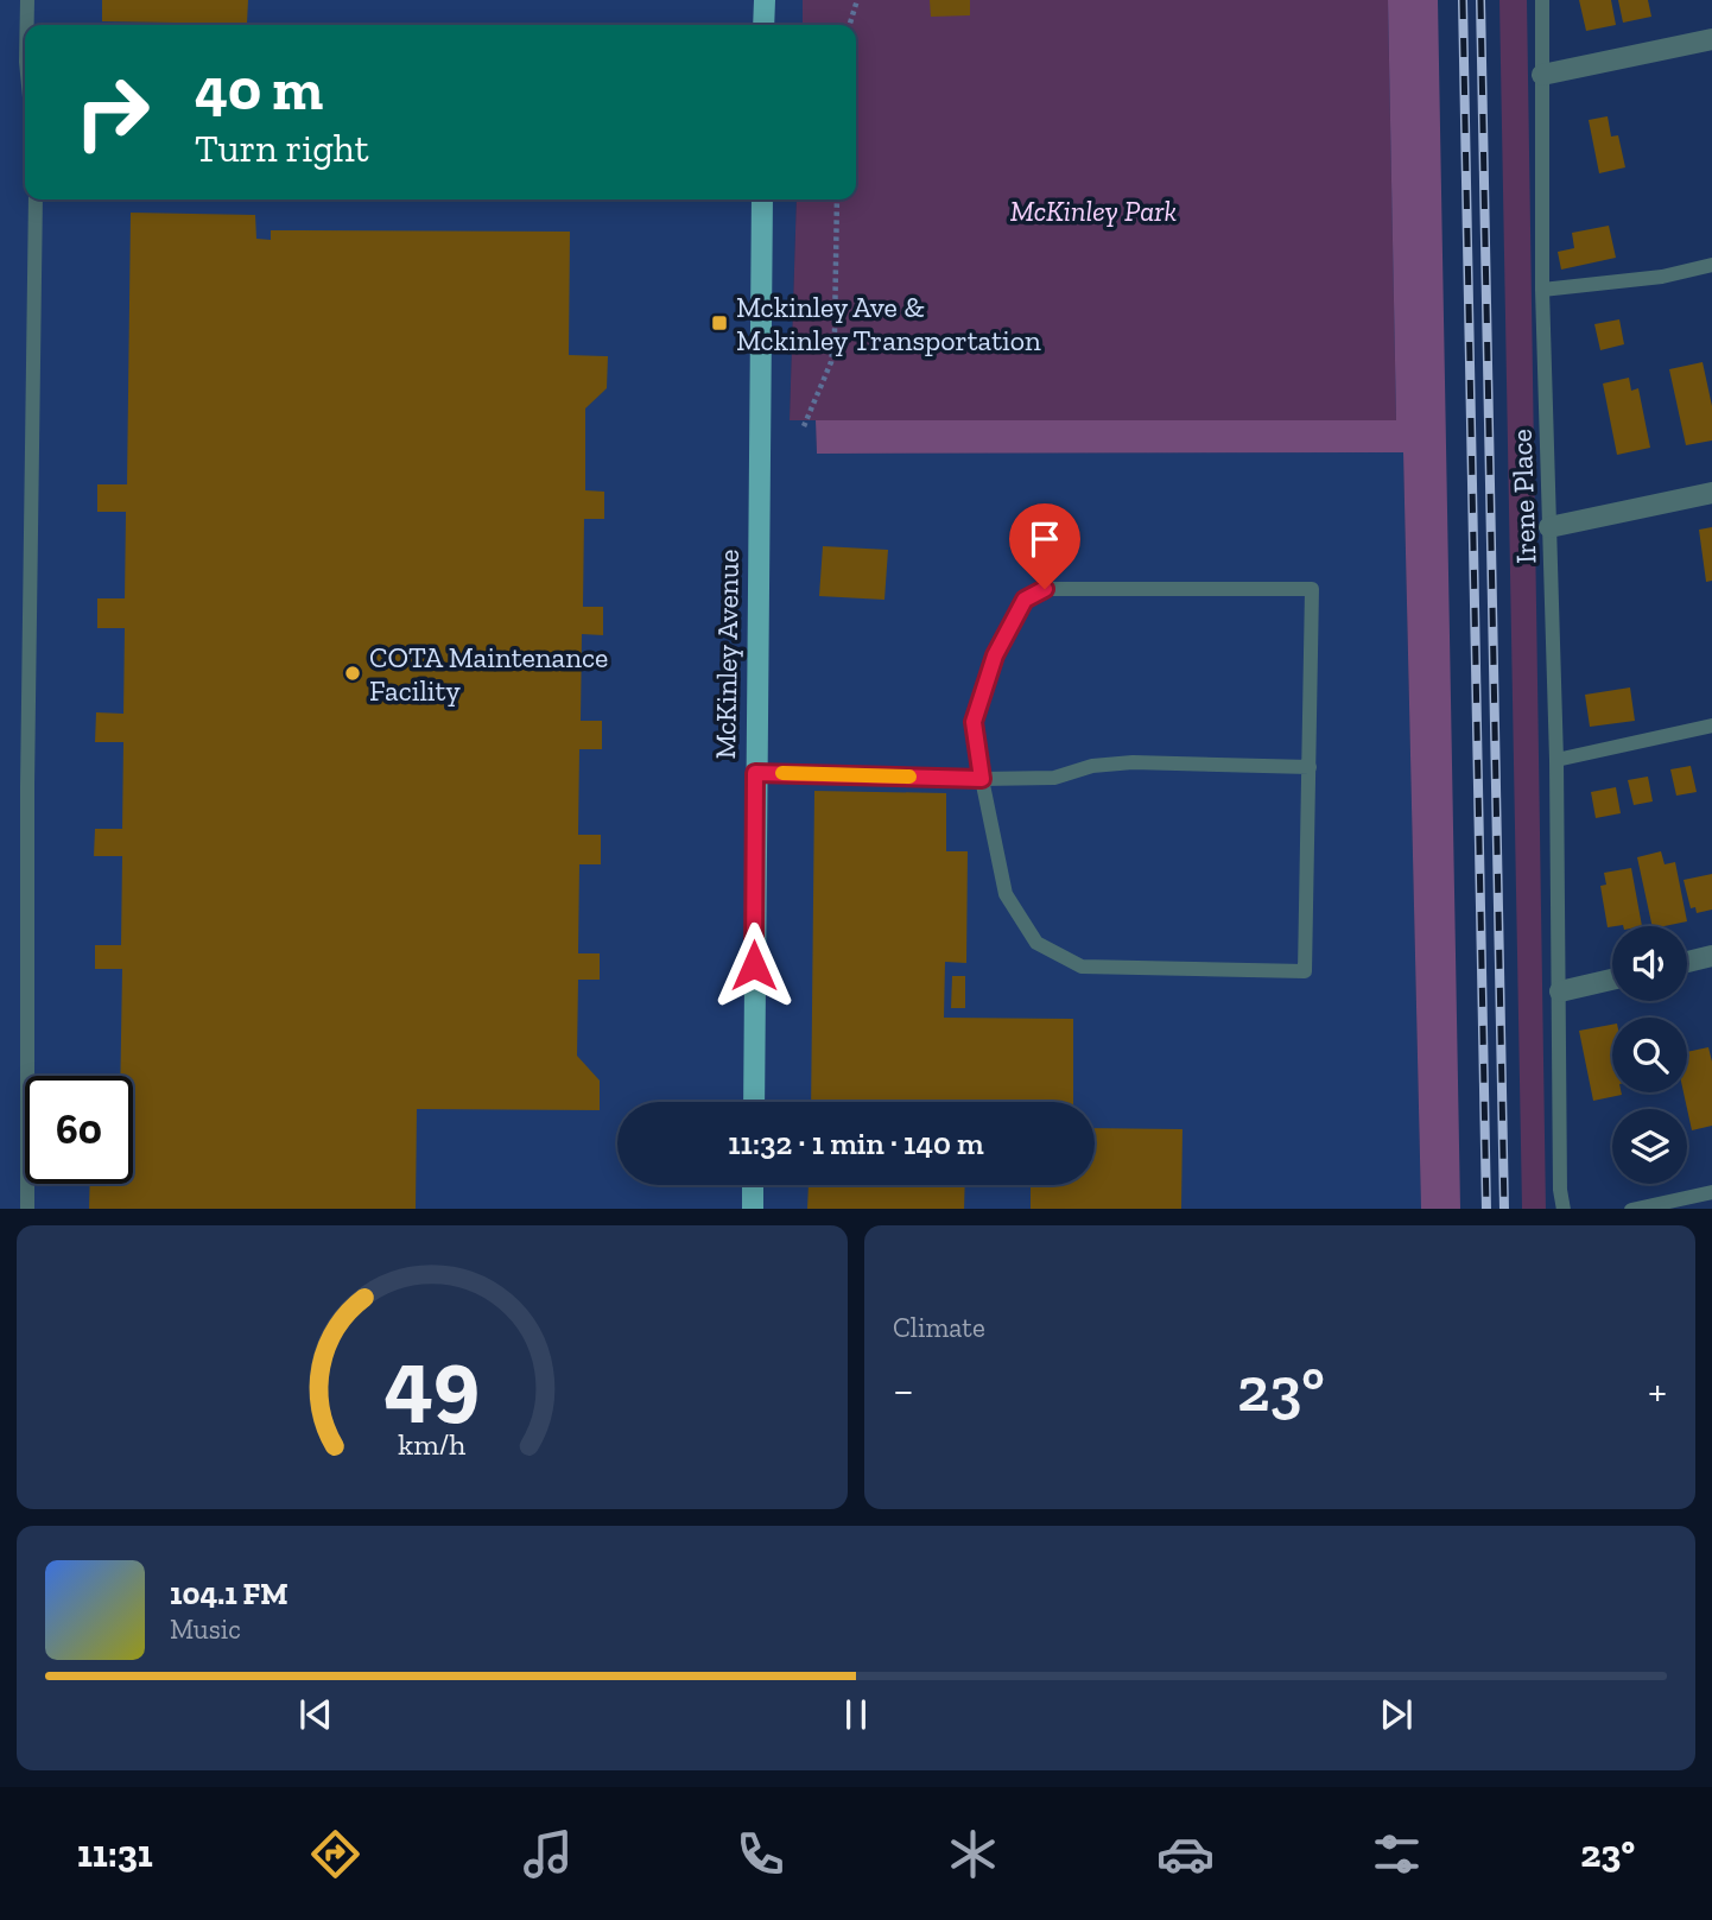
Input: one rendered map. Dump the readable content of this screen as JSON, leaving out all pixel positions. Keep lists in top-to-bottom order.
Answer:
{
  "streets": {
    "main road": ["McKinley Avenue"],
    "lane": ["Irene Place"]
  },
  "parks": ["McKinley Park"],
  "places": {
    "transit": ["Mckinley Ave & Mckinley Transportation"],
    "other": ["COTA Maintenance Facility"]
  },
  "page": {
    "turn": ["40 m", "Turn right"],
    "limit": "60",
    "trip": "11:32 · 1 min · 140 m",
    "tile": "Climate",
    "heat": ["−", "23°", "+"],
    "song": ["104.1 FM", "Music"],
    "tabs": ["11:31", "23°"],
    "gauge": ["49", "km/h"]
  }
}
